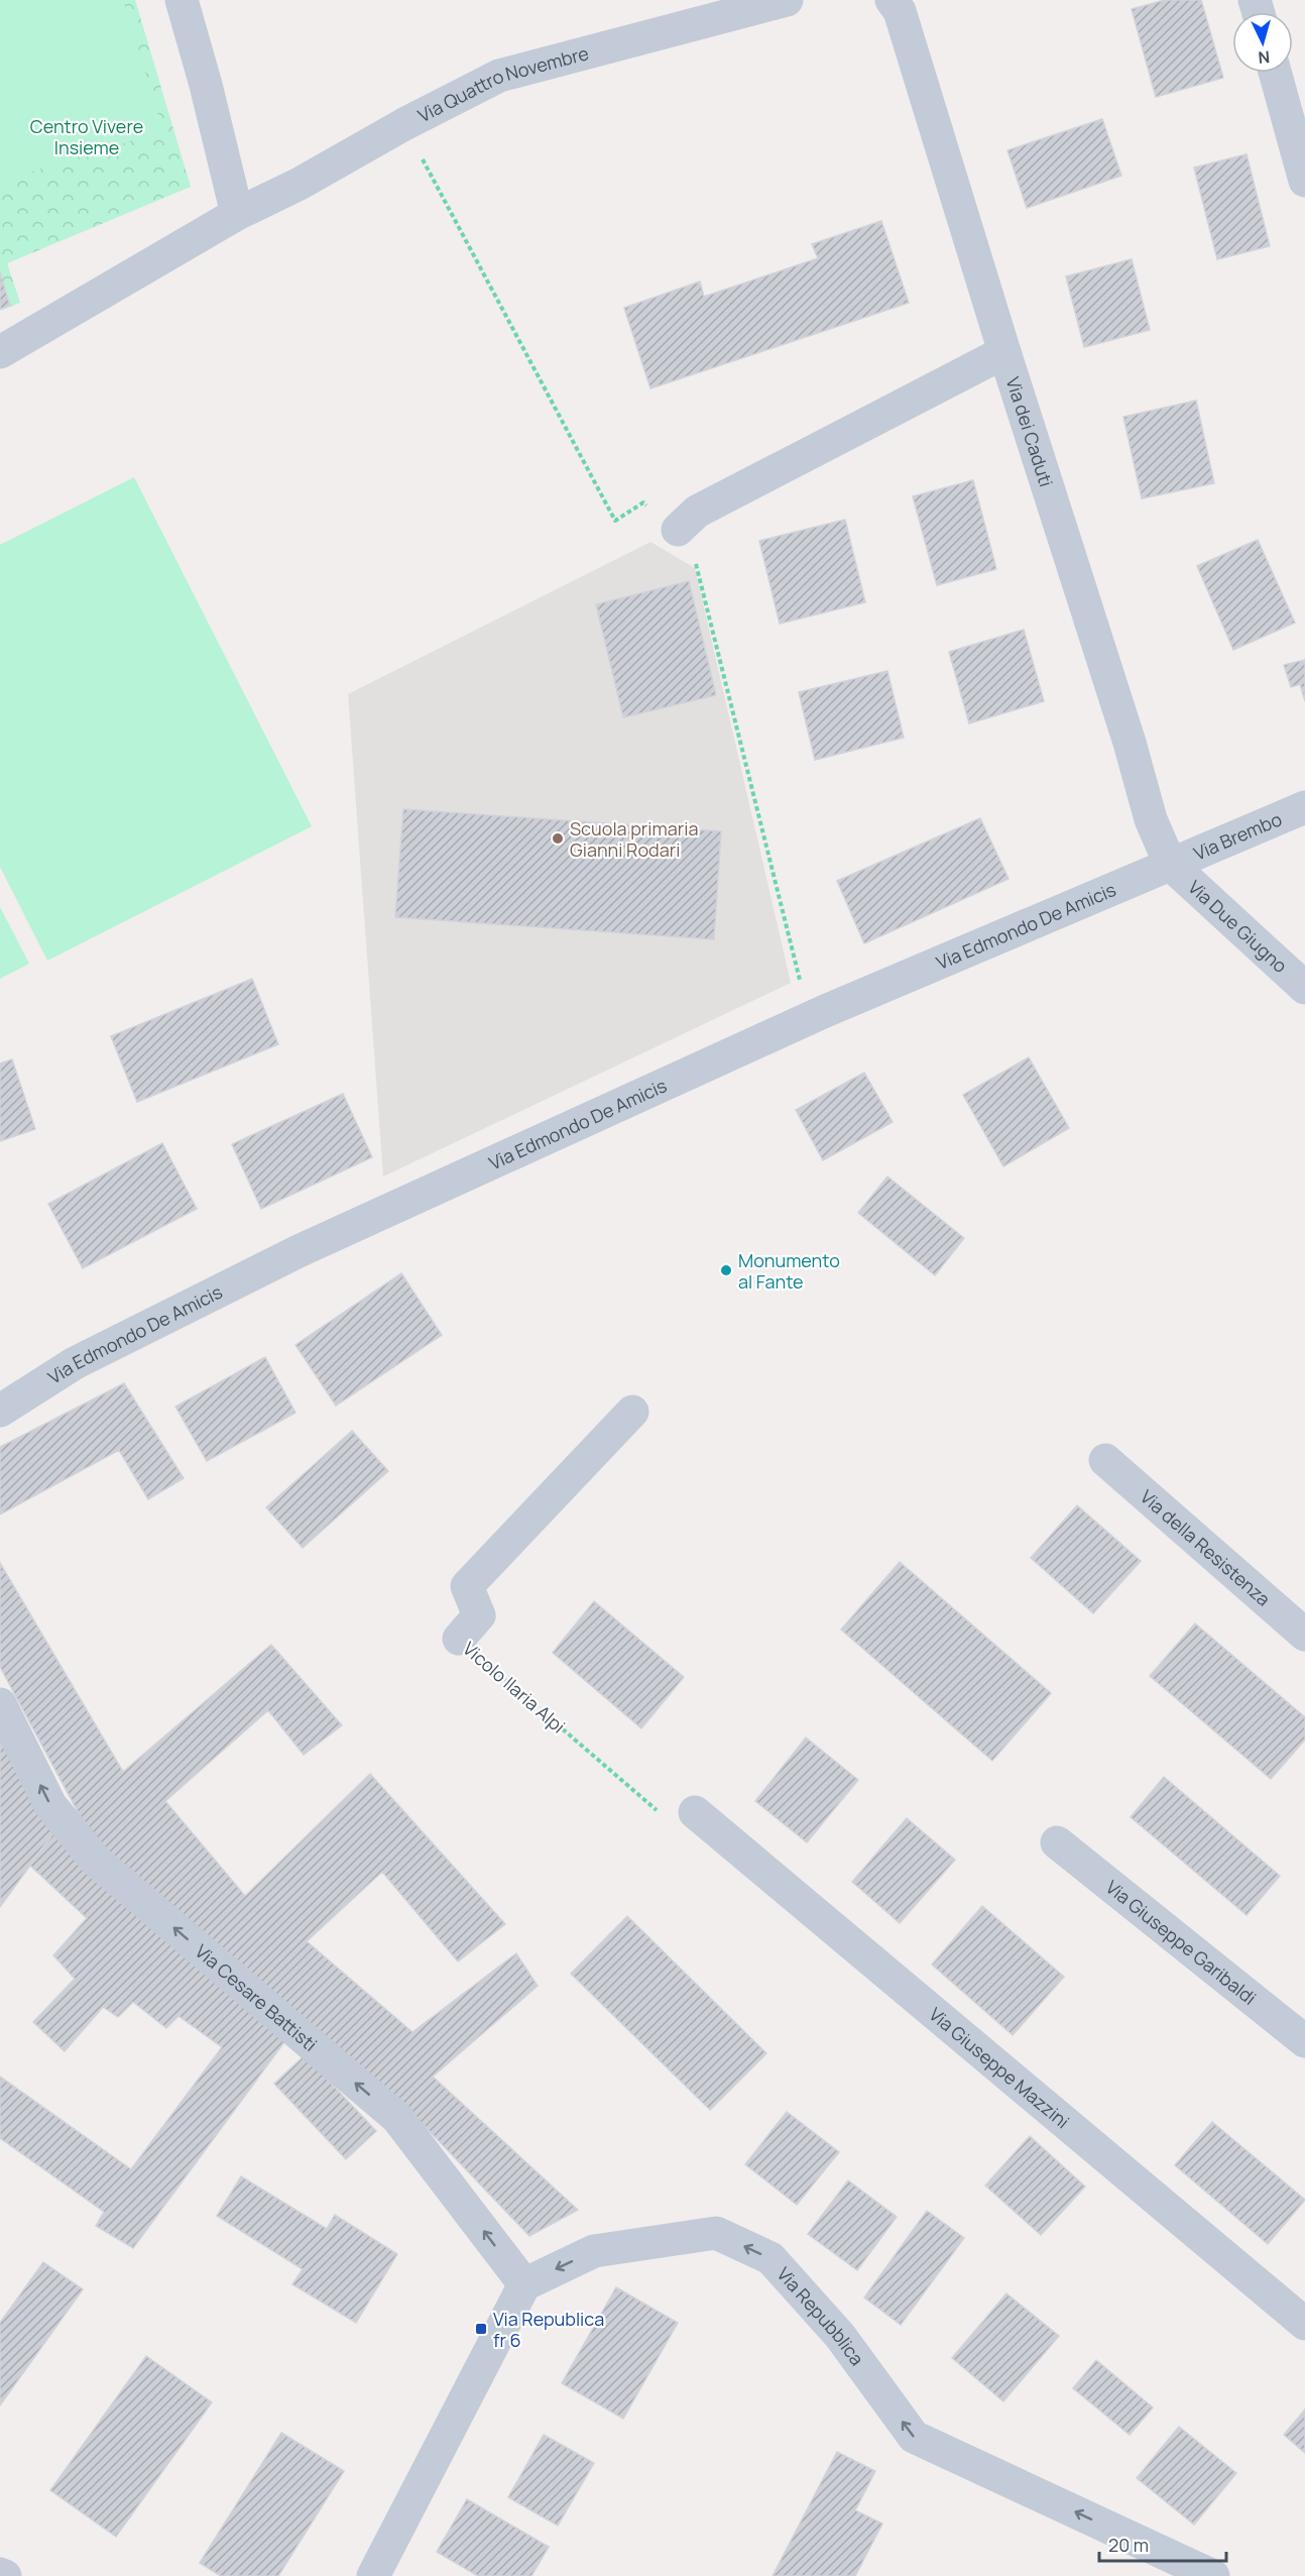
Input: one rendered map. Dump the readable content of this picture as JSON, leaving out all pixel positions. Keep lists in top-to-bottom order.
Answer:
{
  "streets": {
    "street": [
      "Via Quattro Novembre",
      "Via dei Caduti",
      "Via Brembo",
      "Via Edmondo De Amicis",
      "Via Due Giugno",
      "Via della Resistenza",
      "Vicolo Ilaria Alpi",
      "Via Giuseppe Garibaldi",
      "Via Cesare Battisti",
      "Via Giuseppe Mazzini",
      "Via Repubblica"
    ]
  },
  "crossings": [
    ["Via dei Caduti", "Via Brembo"],
    ["Via dei Caduti", "Via Edmondo De Amicis"],
    ["Via dei Caduti", "Via Due Giugno"],
    ["Via Brembo", "Via Edmondo De Amicis"],
    ["Via Brembo", "Via Due Giugno"],
    ["Via Edmondo De Amicis", "Via Due Giugno"],
    ["Vicolo Ilaria Alpi", "Via Giuseppe Mazzini"],
    ["Via Cesare Battisti", "Via Repubblica"]
  ],
  "one_way": ["Via Cesare Battisti", "Via Repubblica"],
  "parks": ["Centro Vivere Insieme"],
  "places": {
    "other": ["Scuola primaria Gianni Rodari", "Monumento al Fante"],
    "transit": ["Via Republica fr 6"]
  },
  "scale_bar": "20 m",
  "north": "bottom"
}
